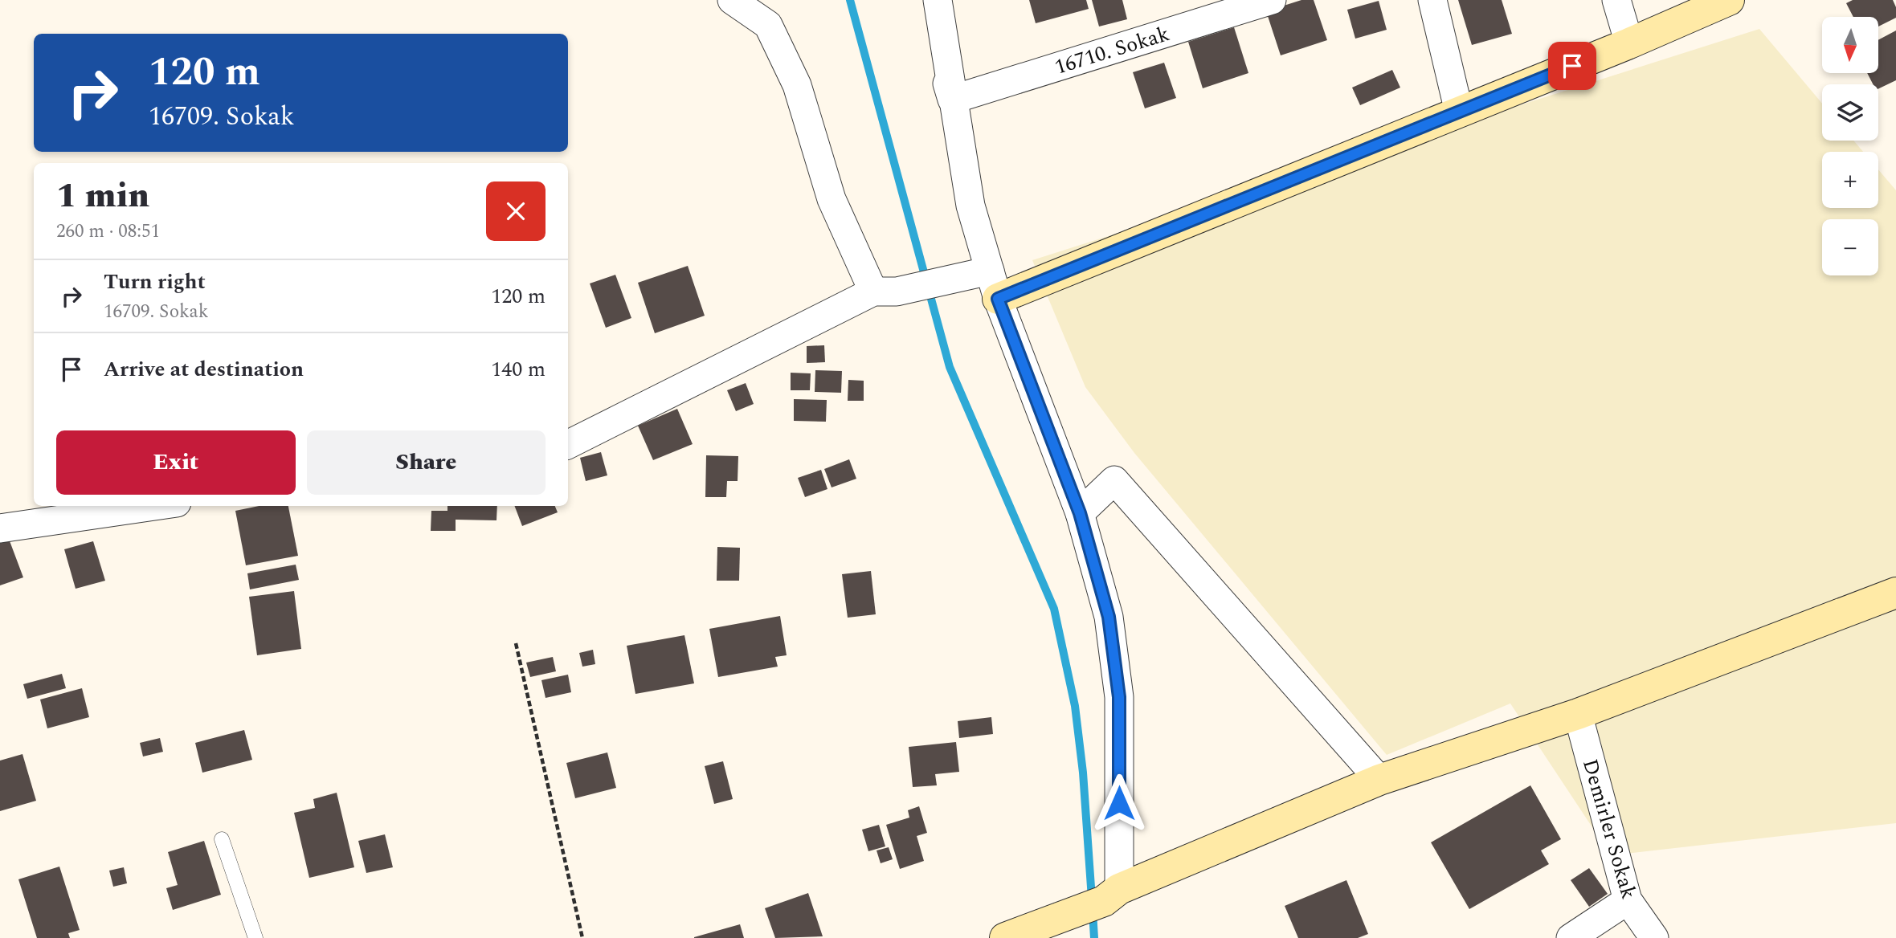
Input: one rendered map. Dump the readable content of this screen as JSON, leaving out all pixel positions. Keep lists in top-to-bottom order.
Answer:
{
  "streets": {
    "street": ["16710. Sokak", "Demirler Sokak"]
  },
  "north": "bottom",
  "page": {
    "map_buttons": ["+", "−"],
    "turn": ["120 m", "16709. Sokak"],
    "heading": ["1 min", "260 m · 08:51"],
    "list": [
      {
        "name": "Turn right",
        "note": "16709. Sokak",
        "value": "120 m"
      },
      {
        "name": "Arrive at destination",
        "value": "140 m"
      }
    ],
    "buttons": ["Exit", "Share"]
  }
}
